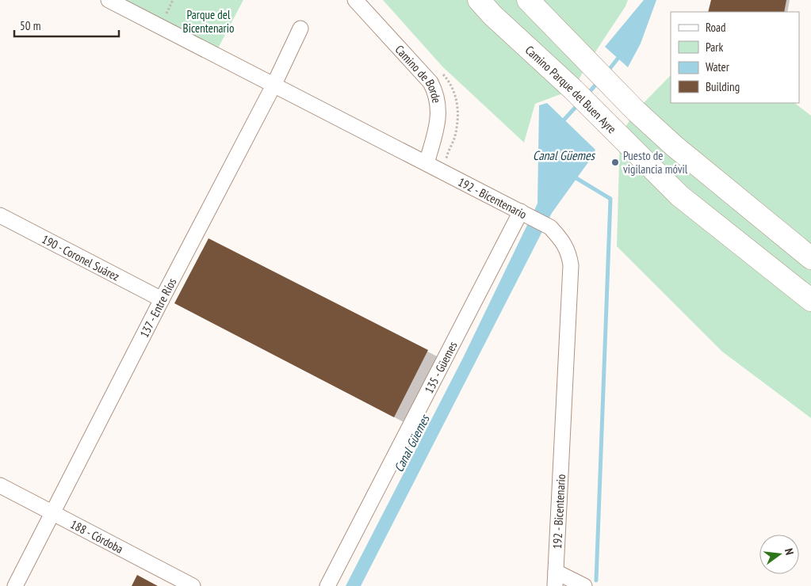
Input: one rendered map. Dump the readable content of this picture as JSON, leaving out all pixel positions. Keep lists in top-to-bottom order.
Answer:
{
  "streets": {
    "highway": ["Camino Parque del Buen Ayre"],
    "street": [
      "Camino de Borde",
      "192 - Bicentenario",
      "190 - Coronel Suárez",
      "137 - Entre Ríos",
      "135 - Güemes",
      "188 - Córdoba"
    ]
  },
  "crossings": [
    ["Camino de Borde", "192 - Bicentenario"],
    ["192 - Bicentenario", "137 - Entre Ríos"],
    ["192 - Bicentenario", "135 - Güemes"],
    ["190 - Coronel Suárez", "137 - Entre Ríos"],
    ["137 - Entre Ríos", "188 - Córdoba"]
  ],
  "water": ["Canal Güemes"],
  "parks": ["Parque del Bicentenario"],
  "places": ["Puesto de vigilancia móvil"],
  "legend": [
    "Road",
    "Park",
    "Water",
    "Building"
  ],
  "scale_bar": "50 m",
  "north": "right"
}
